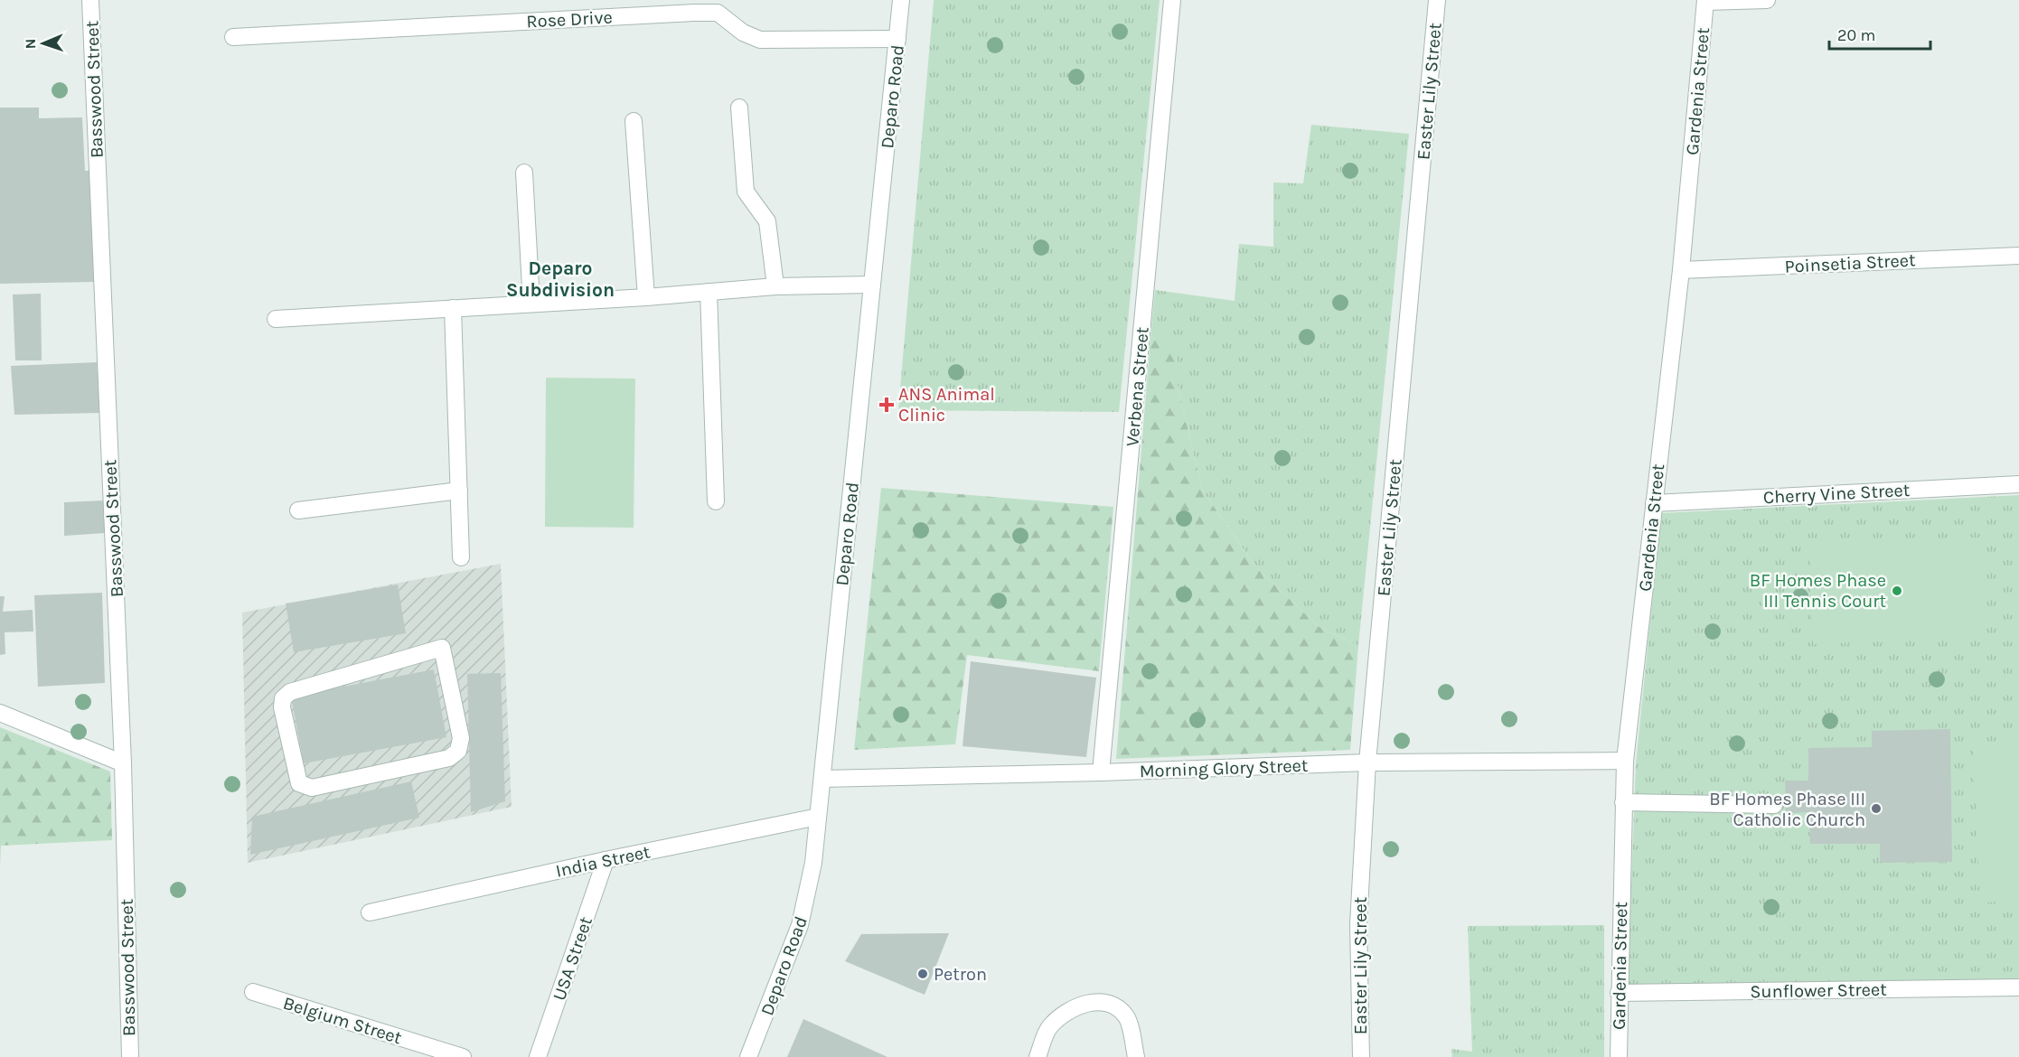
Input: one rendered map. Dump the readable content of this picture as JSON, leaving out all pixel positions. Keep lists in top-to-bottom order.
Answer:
{
  "streets": {
    "street": [
      "Rose Drive",
      "Basswood Street",
      "Easter Lily Street",
      "Gardenia Street",
      "Deparo Road",
      "Poinsetia Street",
      "Verbena Street",
      "Cherry Vine Street",
      "Morning Glory Street",
      "India Street",
      "USA Street",
      "Sunflower Street",
      "Belgium Street"
    ]
  },
  "crossings": [
    ["Rose Drive", "Deparo Road"],
    ["Easter Lily Street", "Morning Glory Street"],
    ["Gardenia Street", "Poinsetia Street"],
    ["Gardenia Street", "Cherry Vine Street"],
    ["Gardenia Street", "Morning Glory Street"],
    ["Gardenia Street", "Sunflower Street"],
    ["Deparo Road", "Morning Glory Street"],
    ["Deparo Road", "India Street"],
    ["Verbena Street", "Morning Glory Street"],
    ["India Street", "USA Street"]
  ],
  "districts": ["Deparo Subdivision"],
  "places": {
    "health": ["ANS Animal Clinic"],
    "other": ["BF Homes Phase III Tennis Court", "BF Homes Phase III Catholic Church", "Petron"]
  },
  "scale_bar": "20 m",
  "north": "left"
}
